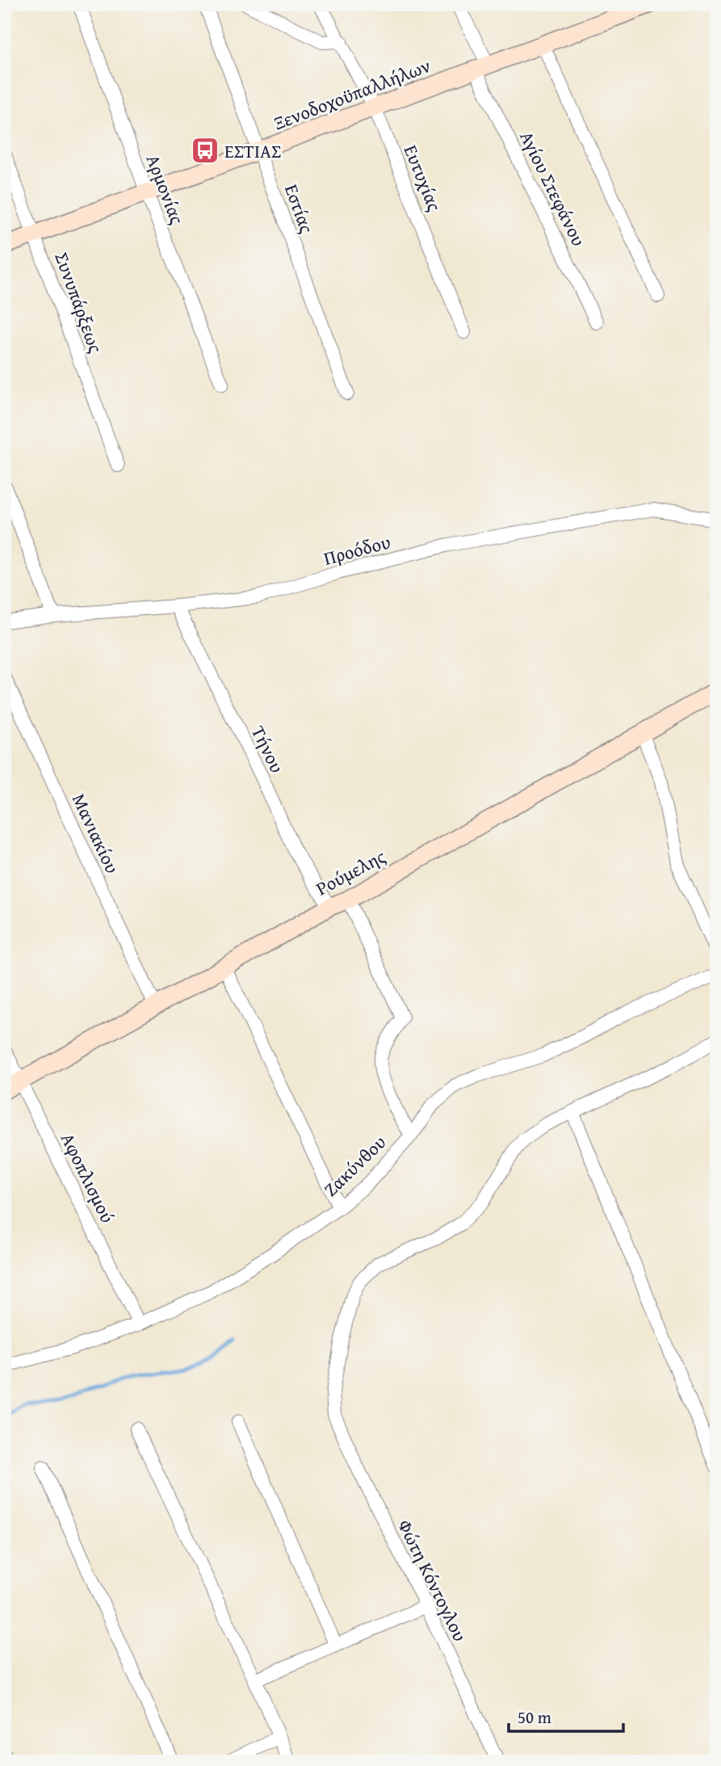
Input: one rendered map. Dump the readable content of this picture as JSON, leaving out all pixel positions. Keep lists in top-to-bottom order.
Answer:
{
  "streets": {
    "street": [
      "Ξενοδοχοϋπαλλήλων",
      "Ευτυχίας",
      "Αγίου Στεφάνου",
      "Αρμονίας",
      "Εστίας",
      "Συνυπάρξεως",
      "Προόδου",
      "Τήνου",
      "Μανιακίου",
      "Ρούμελης",
      "Ζακύνθου",
      "Αφοπλισμού",
      "Φώτη Κόντογλου"
    ]
  },
  "crossings": [
    ["Ξενοδοχοϋπαλλήλων", "Ευτυχίας"],
    ["Ξενοδοχοϋπαλλήλων", "Αγίου Στεφάνου"],
    ["Ξενοδοχοϋπαλλήλων", "Αρμονίας"],
    ["Ξενοδοχοϋπαλλήλων", "Εστίας"],
    ["Ξενοδοχοϋπαλλήλων", "Συνυπάρξεως"],
    ["Προόδου", "Τήνου"],
    ["Τήνου", "Ρούμελης"],
    ["Μανιακίου", "Ρούμελης"],
    ["Ρούμελης", "Αφοπλισμού"],
    ["Ζακύνθου", "Αφοπλισμού"]
  ],
  "places": {
    "bus stop": ["ΕΣΤΙΑΣ"]
  },
  "scale_bar": "50 m"
}
